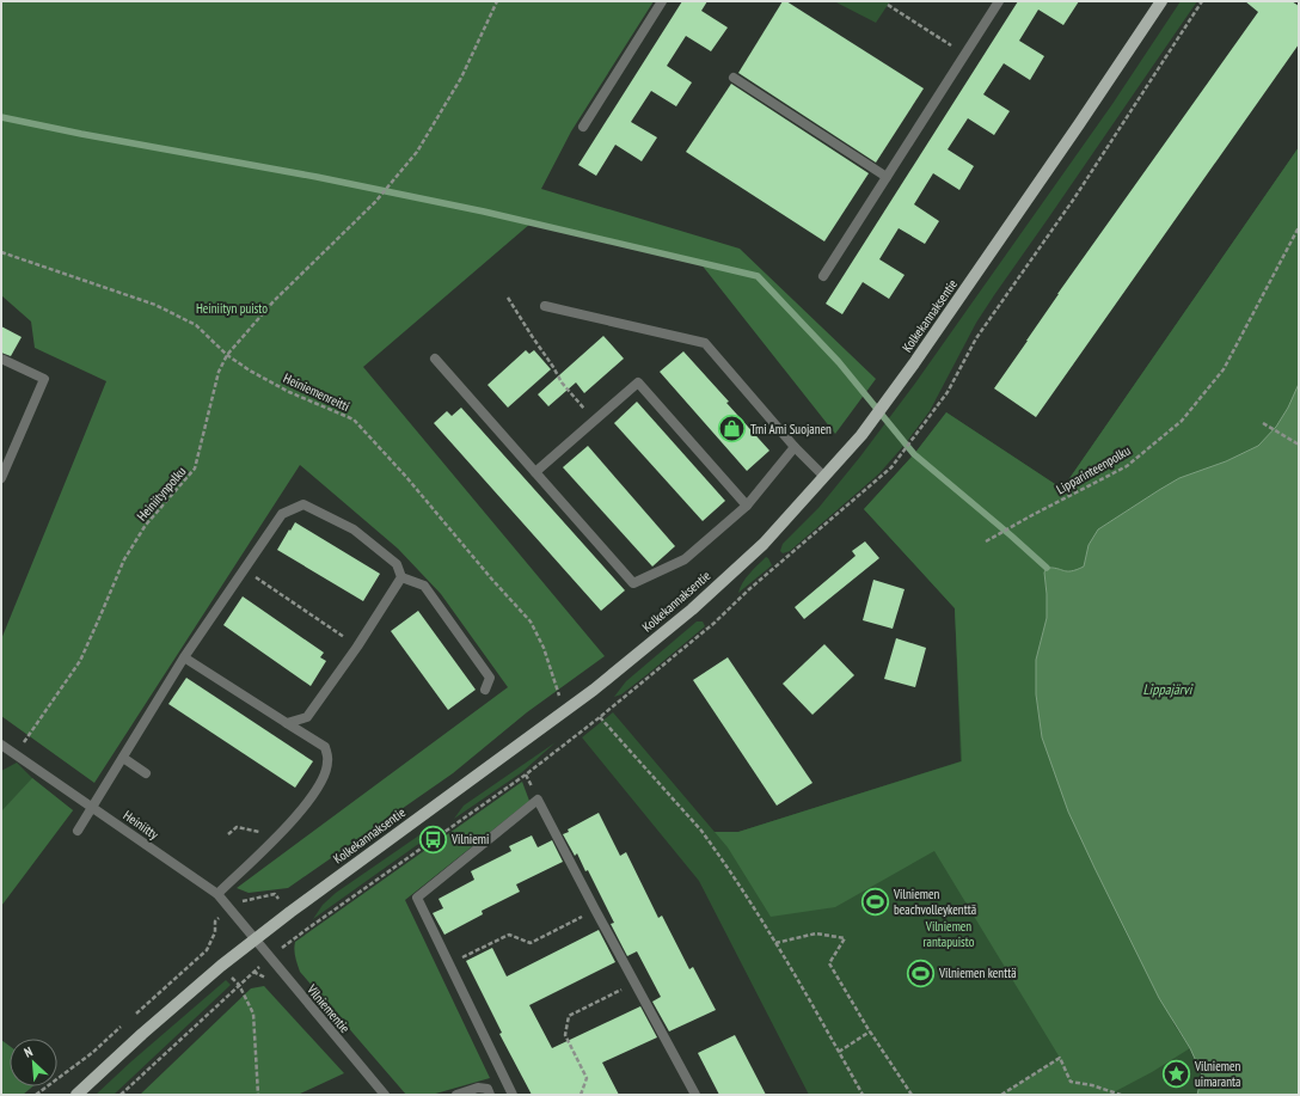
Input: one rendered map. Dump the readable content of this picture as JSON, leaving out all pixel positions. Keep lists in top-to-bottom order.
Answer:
{
  "streets": {
    "main road": ["Kolkekannaksentie"],
    "street": ["Heiniitty", "Vilniementie"],
    "path": ["Heiniemenreitti", "Lipparinteenpolku", "Heiniitynpolku"]
  },
  "crossings": [
    ["Kolkekannaksentie", "Heiniemenreitti"],
    ["Kolkekannaksentie", "Heiniitty"],
    ["Kolkekannaksentie", "Vilniementie"],
    ["Heiniemenreitti", "Heiniitynpolku"],
    ["Heiniitynpolku", "Heiniitty"],
    ["Heiniitty", "Vilniementie"]
  ],
  "water": ["Lippajärvi"],
  "parks": ["Heiniityn puisto", "Vilniemen rantapuisto"],
  "places": {
    "shop": ["Tmi Ami Suojanen"],
    "bus stop": ["Vilniemi"],
    "sports": ["Vilniemen beachvolleykenttä", "Vilniemen kenttä"],
    "place": ["Vilniemen uimaranta"]
  },
  "north": "top left"
}
